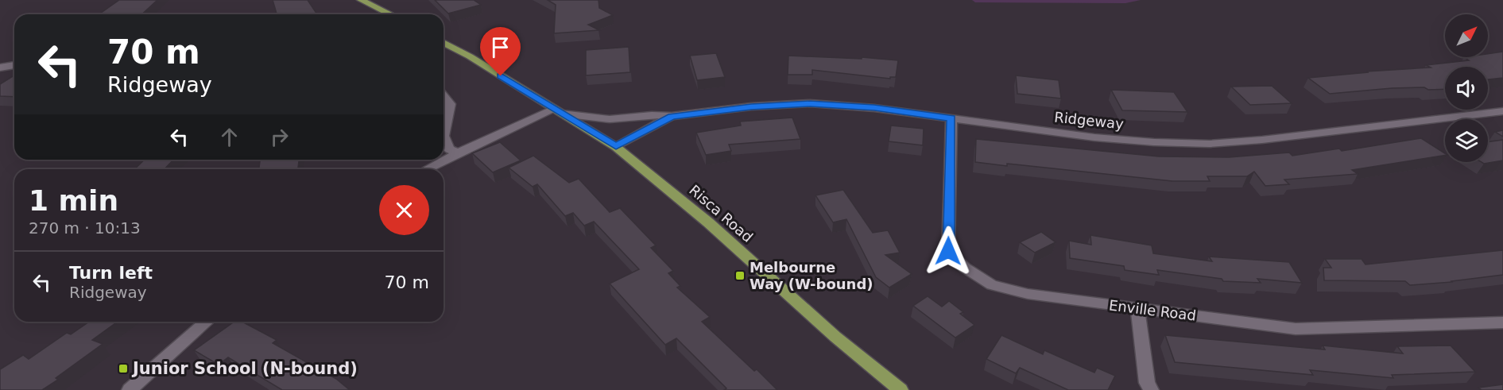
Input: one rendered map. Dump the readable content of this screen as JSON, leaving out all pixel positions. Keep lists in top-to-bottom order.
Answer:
{
  "streets": {
    "main road": ["Risca Road"],
    "street": ["Ridgeway", "Enville Road"]
  },
  "crossings": [
    ["Ridgeway", "Risca Road"],
    ["Ridgeway", "Enville Road"]
  ],
  "places": {
    "transit": ["Melbourne Way (W-bound)", "Junior School (N-bound)"]
  },
  "north": "top right",
  "page": {
    "turn": ["70 m", "Ridgeway"],
    "heading": ["1 min", "270 m · 10:13"],
    "list": [
      {
        "name": "Turn left",
        "note": "Ridgeway",
        "value": "70 m"
      }
    ]
  }
}
